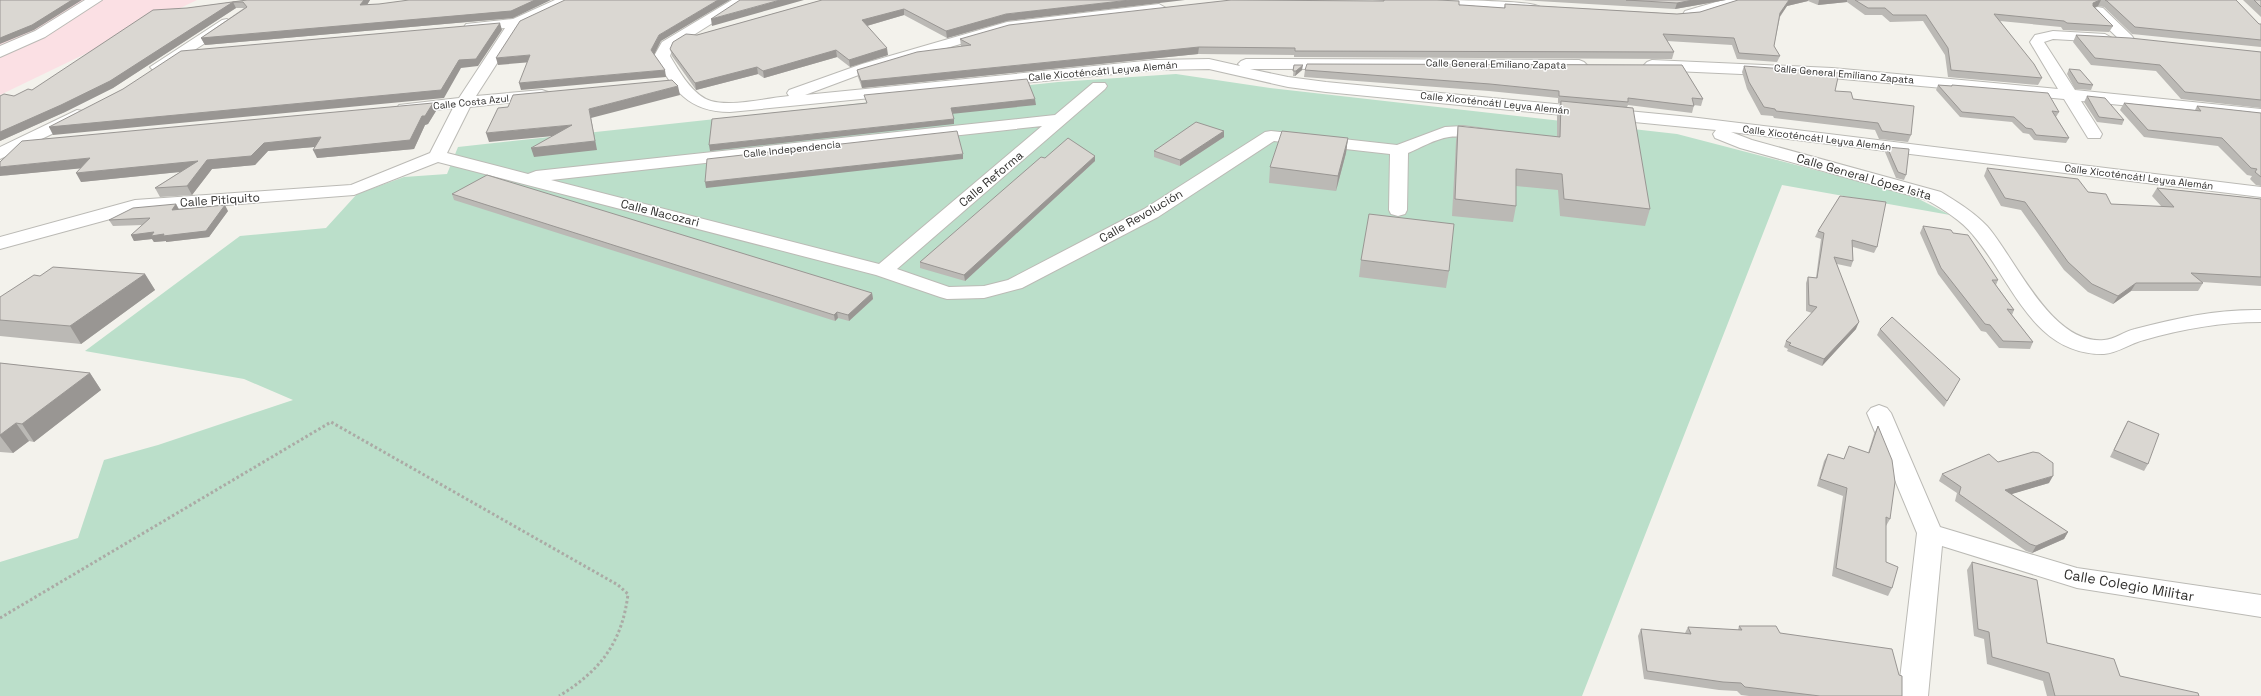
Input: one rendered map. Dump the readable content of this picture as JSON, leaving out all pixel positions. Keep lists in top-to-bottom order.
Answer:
{
  "streets": {
    "street": [
      "Calle General Emiliano Zapata",
      "Calle Xicoténcátl Leyva Alemán",
      "Calle Costa Azul",
      "Calle Independencia",
      "Calle General López Isita",
      "Calle Reforma",
      "Calle Pitiquito",
      "Calle Nacozari",
      "Calle Revolución",
      "Calle Colegio Militar"
    ]
  },
  "crossings": [
    ["Calle General Emiliano Zapata", "Calle Xicoténcátl Leyva Alemán"],
    ["Calle Xicoténcátl Leyva Alemán", "Calle General López Isita"],
    ["Calle Independencia", "Calle Reforma"],
    ["Calle Independencia", "Calle Nacozari"],
    ["Calle Reforma", "Calle Nacozari"],
    ["Calle Reforma", "Calle Revolución"],
    ["Calle Pitiquito", "Calle Nacozari"],
    ["Calle Nacozari", "Calle Revolución"]
  ]
}
